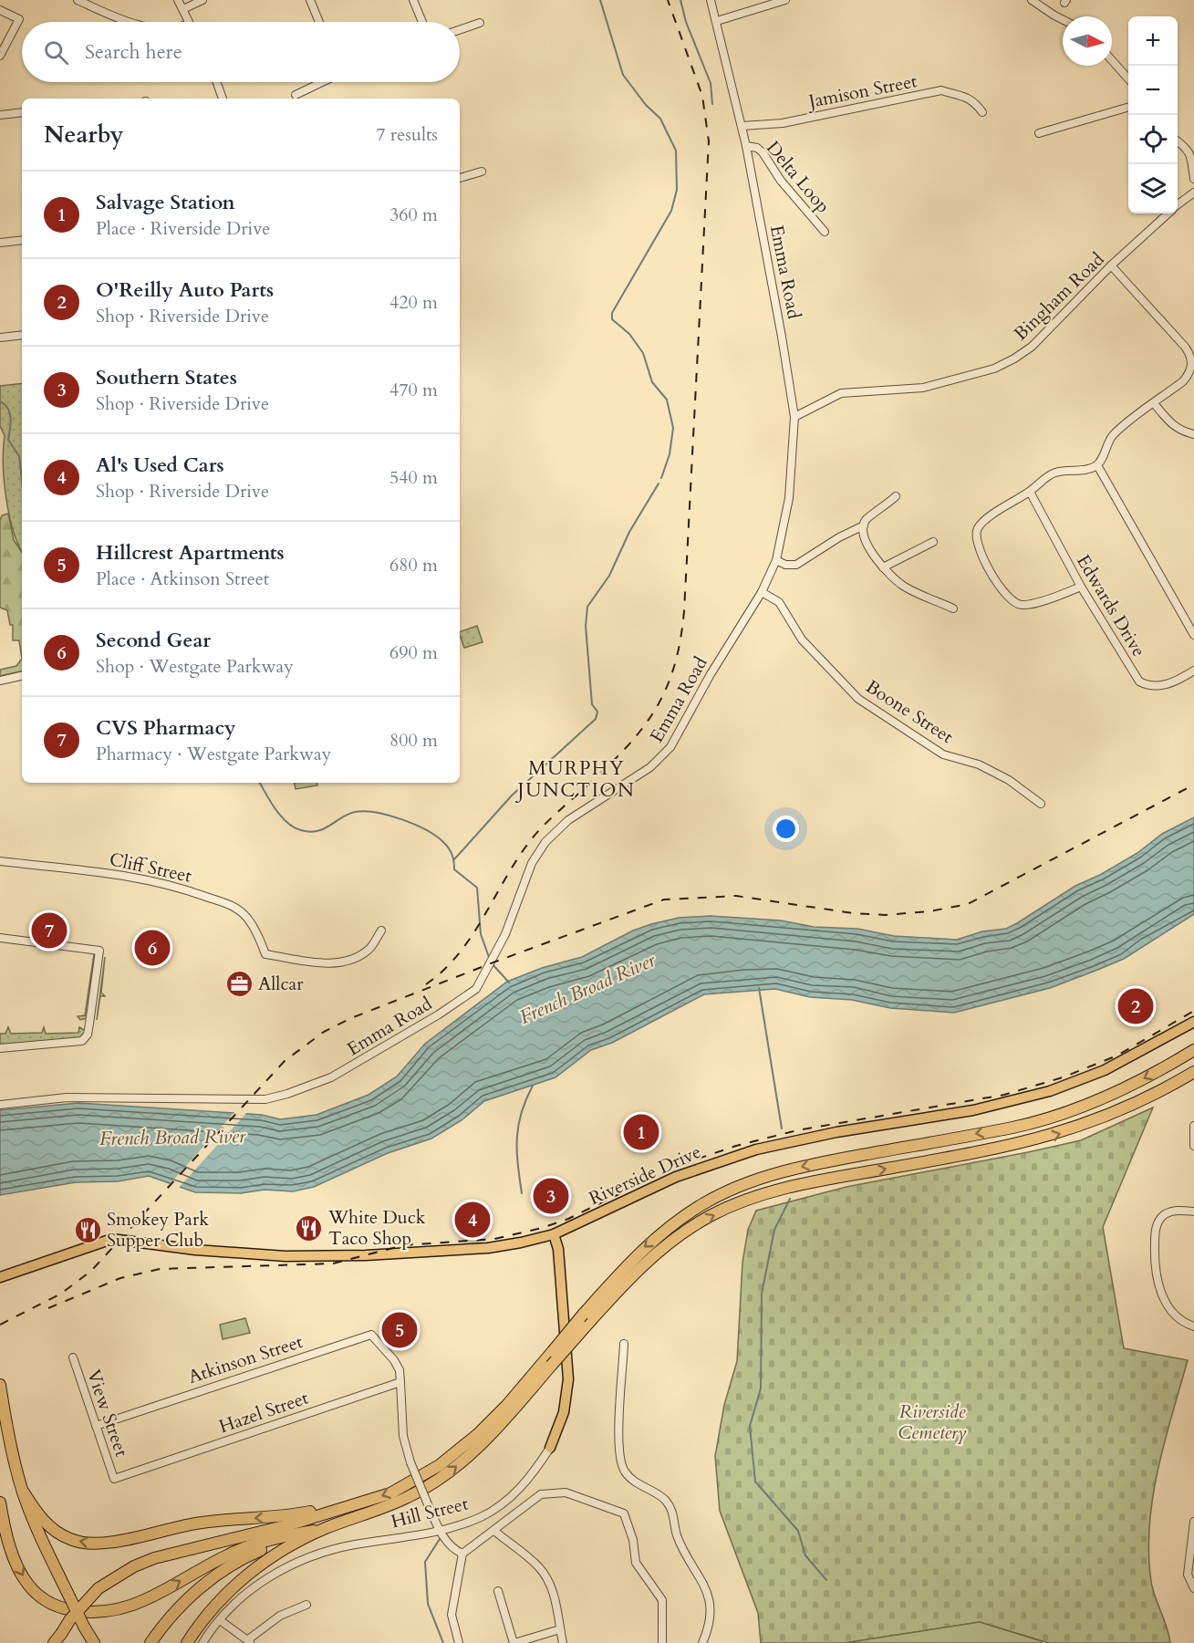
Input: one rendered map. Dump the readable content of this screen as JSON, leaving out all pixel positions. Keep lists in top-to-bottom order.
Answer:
{
  "streets": {
    "main road": ["Riverside Drive", "Hill Street"],
    "street": [
      "Jamison Street",
      "Delta Loop",
      "Emma Road",
      "Bingham Road",
      "Edwards Drive",
      "Boone Street",
      "Cliff Street",
      "Atkinson Street",
      "Hazel Street",
      "View Street"
    ]
  },
  "crossings": [
    ["Jamison Street", "Emma Road"],
    ["Delta Loop", "Emma Road"],
    ["Emma Road", "Bingham Road"],
    ["Emma Road", "Boone Street"],
    ["Riverside Drive", "Hill Street"],
    ["Atkinson Street", "Hazel Street"],
    ["Atkinson Street", "View Street"],
    ["Hazel Street", "View Street"]
  ],
  "districts": ["MURPHY JUNCTION"],
  "water": ["French Broad River"],
  "parks": ["Riverside Cemetery"],
  "places": {
    "office": ["Allcar"],
    "restaurant": ["White Duck Taco Shop", "Smokey Park Supper Club"]
  },
  "north": "right",
  "page": {
    "map_buttons": ["+", "−"],
    "search": "Search here",
    "heading": ["Nearby", "7 results"],
    "list": [
      {
        "mark": "1",
        "name": "Salvage Station",
        "note": "Place · Riverside Drive",
        "value": "360 m"
      },
      {
        "mark": "2",
        "name": "O'Reilly Auto Parts",
        "note": "Shop · Riverside Drive",
        "value": "420 m"
      },
      {
        "mark": "3",
        "name": "Southern States",
        "note": "Shop · Riverside Drive",
        "value": "470 m"
      },
      {
        "mark": "4",
        "name": "Al's Used Cars",
        "note": "Shop · Riverside Drive",
        "value": "540 m"
      },
      {
        "mark": "5",
        "name": "Hillcrest Apartments",
        "note": "Place · Atkinson Street",
        "value": "680 m"
      },
      {
        "mark": "6",
        "name": "Second Gear",
        "note": "Shop · Westgate Parkway",
        "value": "690 m"
      },
      {
        "mark": "7",
        "name": "CVS Pharmacy",
        "note": "Pharmacy · Westgate Parkway",
        "value": "800 m"
      }
    ],
    "pins": [
      "7",
      "6",
      "2",
      "1",
      "3",
      "4",
      "5"
    ]
  }
}
